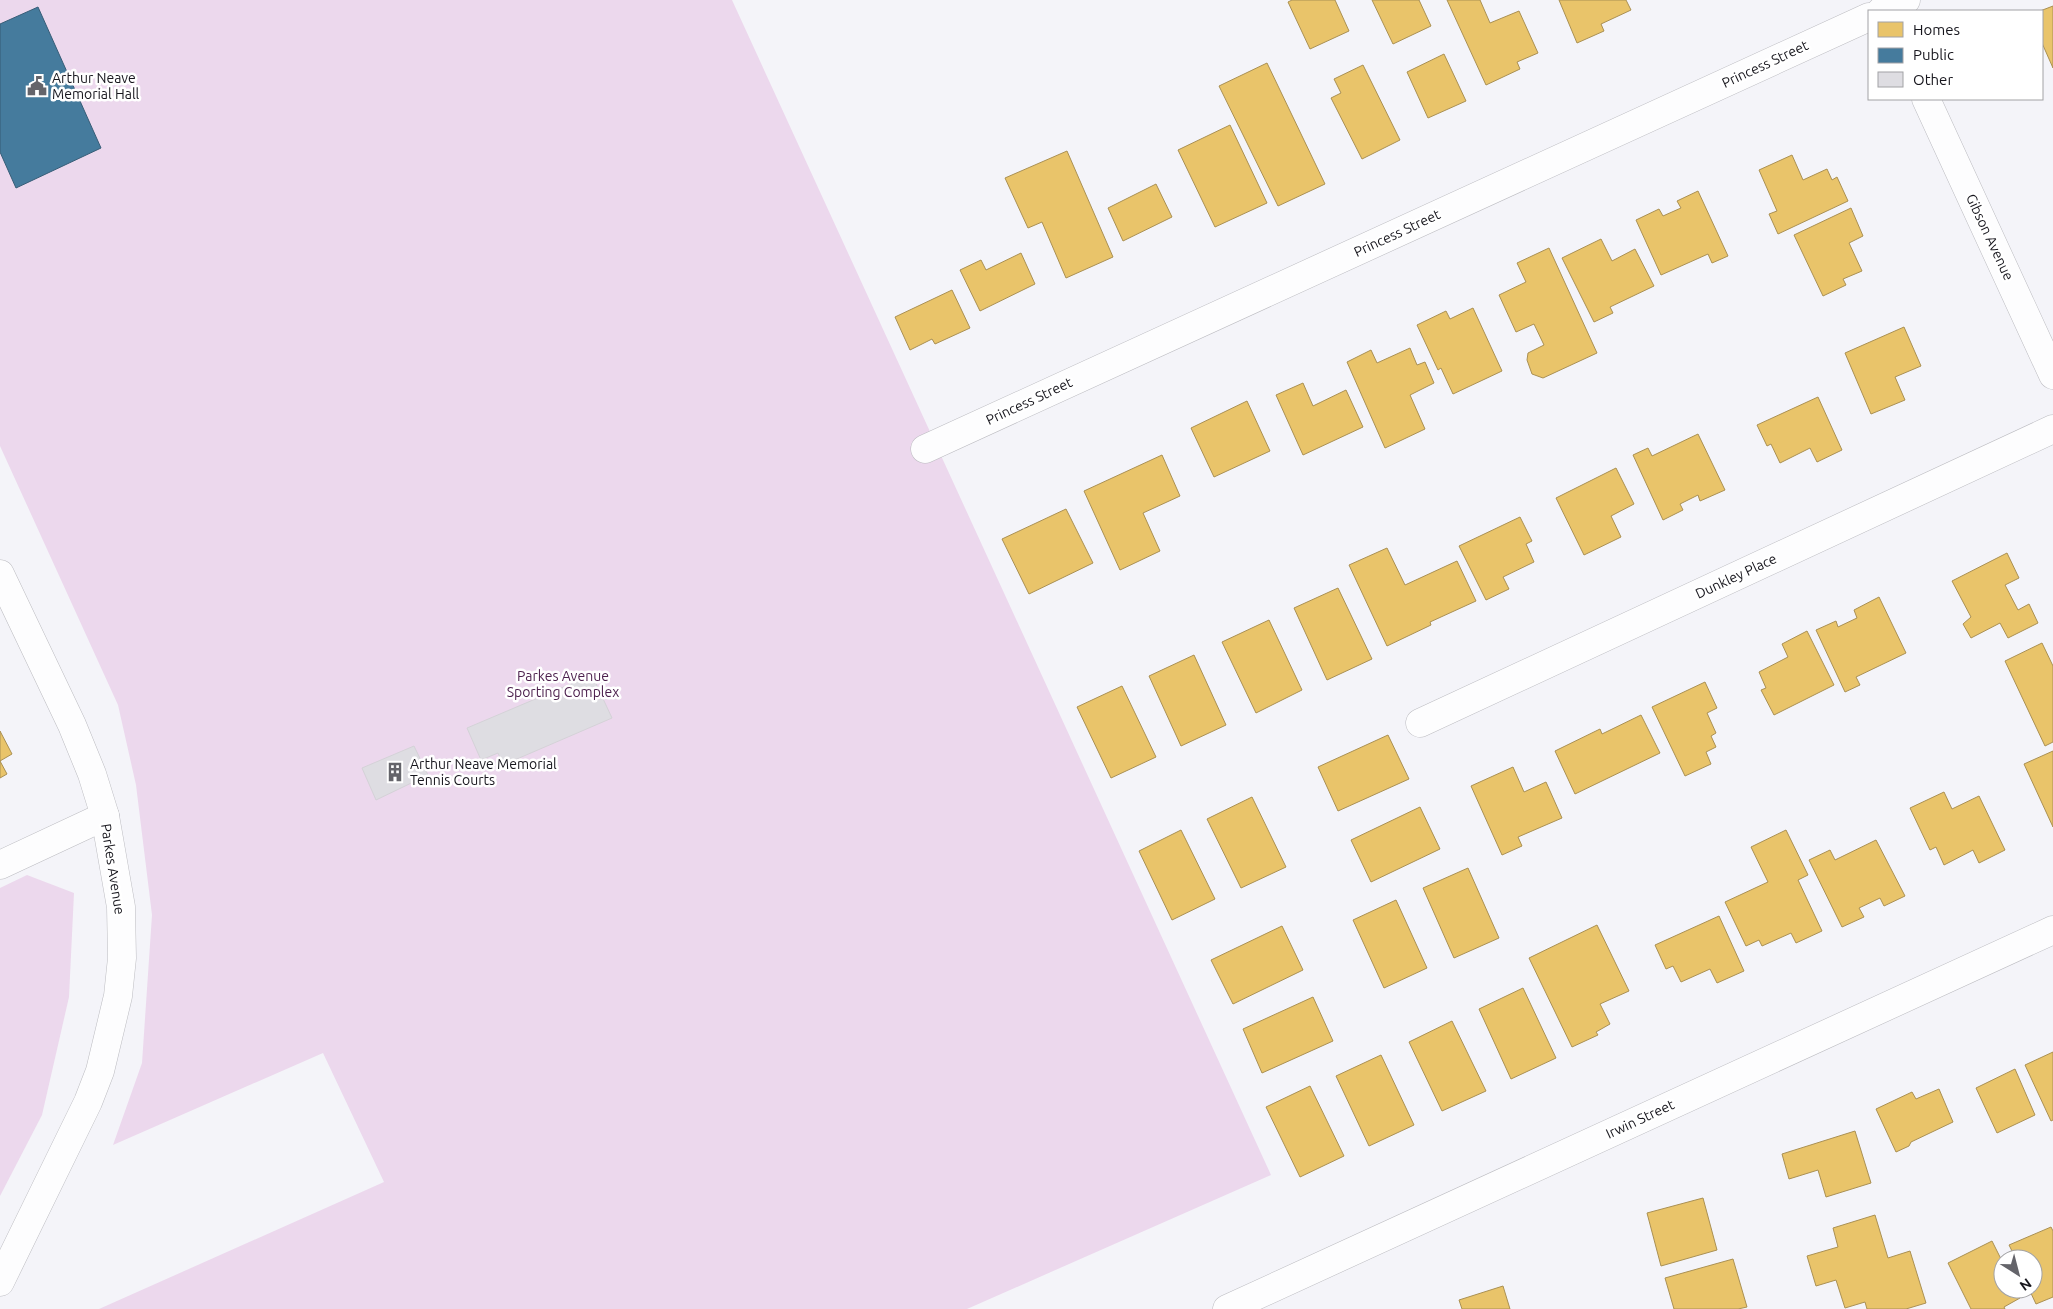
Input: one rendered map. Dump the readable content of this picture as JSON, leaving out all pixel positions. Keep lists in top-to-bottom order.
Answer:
{
  "streets": {
    "street": [
      "Princess Street",
      "Gibson Avenue",
      "Dunkley Place",
      "Parkes Avenue",
      "Irwin Street"
    ]
  },
  "parks": ["Parkes Avenue Sporting Complex"],
  "places": {
    "public building": ["Arthur Neave Memorial Hall"],
    "building": ["Arthur Neave Memorial Tennis Courts"]
  },
  "legend": ["Homes", "Public", "Other"],
  "north": "bottom right"
}
